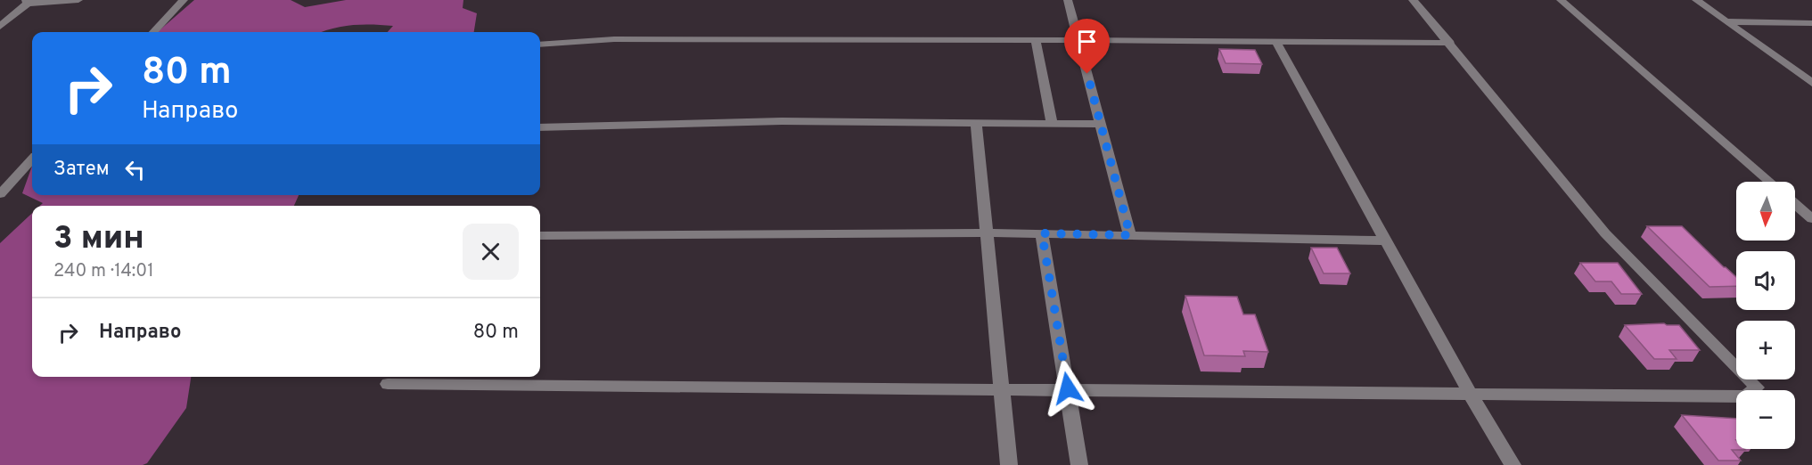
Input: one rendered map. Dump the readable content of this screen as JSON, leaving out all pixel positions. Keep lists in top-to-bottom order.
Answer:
{
  "north": "bottom",
  "page": {
    "turn": ["80 m", "Направо"],
    "then": "Затем",
    "map_buttons": ["+", "−"],
    "heading": ["3 мин", "240 m · 14:01"],
    "list": [
      {
        "name": "Направо",
        "value": "80 m"
      }
    ]
  }
}
